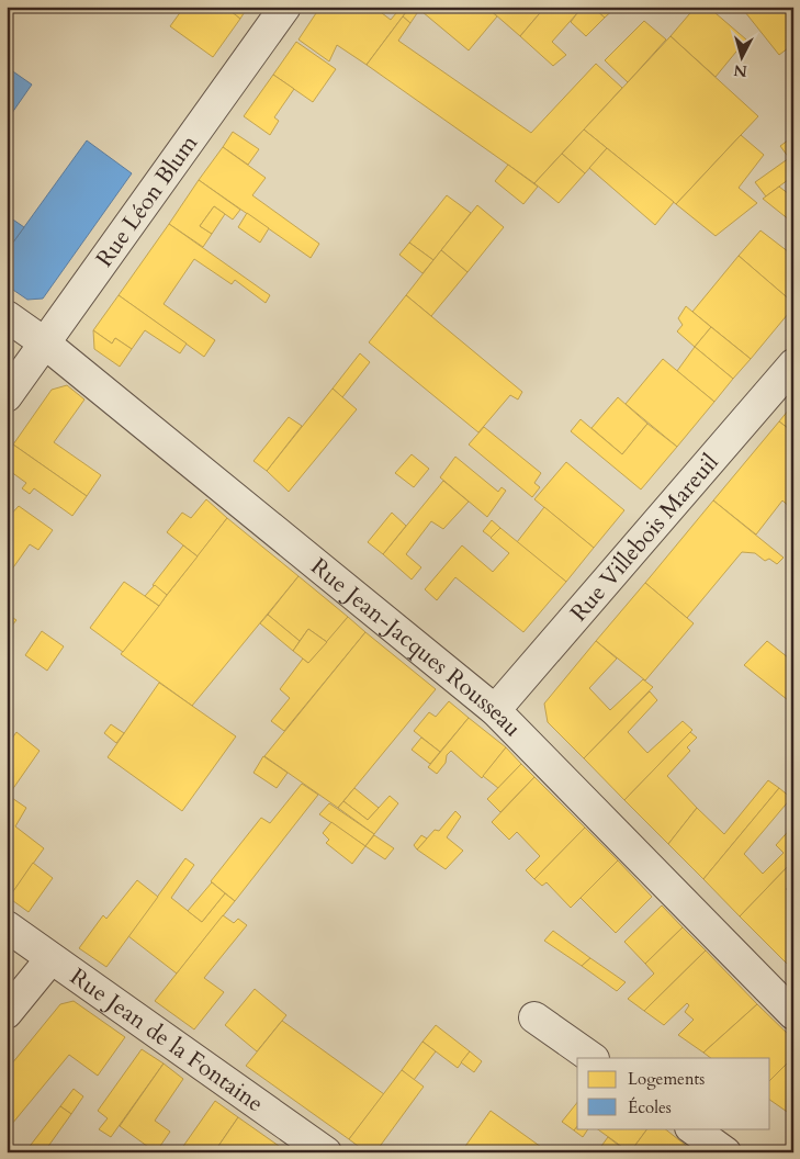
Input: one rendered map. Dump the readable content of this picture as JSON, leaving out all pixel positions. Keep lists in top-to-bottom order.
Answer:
{
  "streets": {
    "street": [
      "Rue Léon Blum",
      "Rue Villebois Mareuil",
      "Rue Jean-Jacques Rousseau",
      "Rue Jean de la Fontaine"
    ]
  },
  "crossings": [
    ["Rue Léon Blum", "Rue Jean-Jacques Rousseau"],
    ["Rue Villebois Mareuil", "Rue Jean-Jacques Rousseau"]
  ],
  "legend": ["Logements", "Écoles"],
  "north": "bottom"
}
